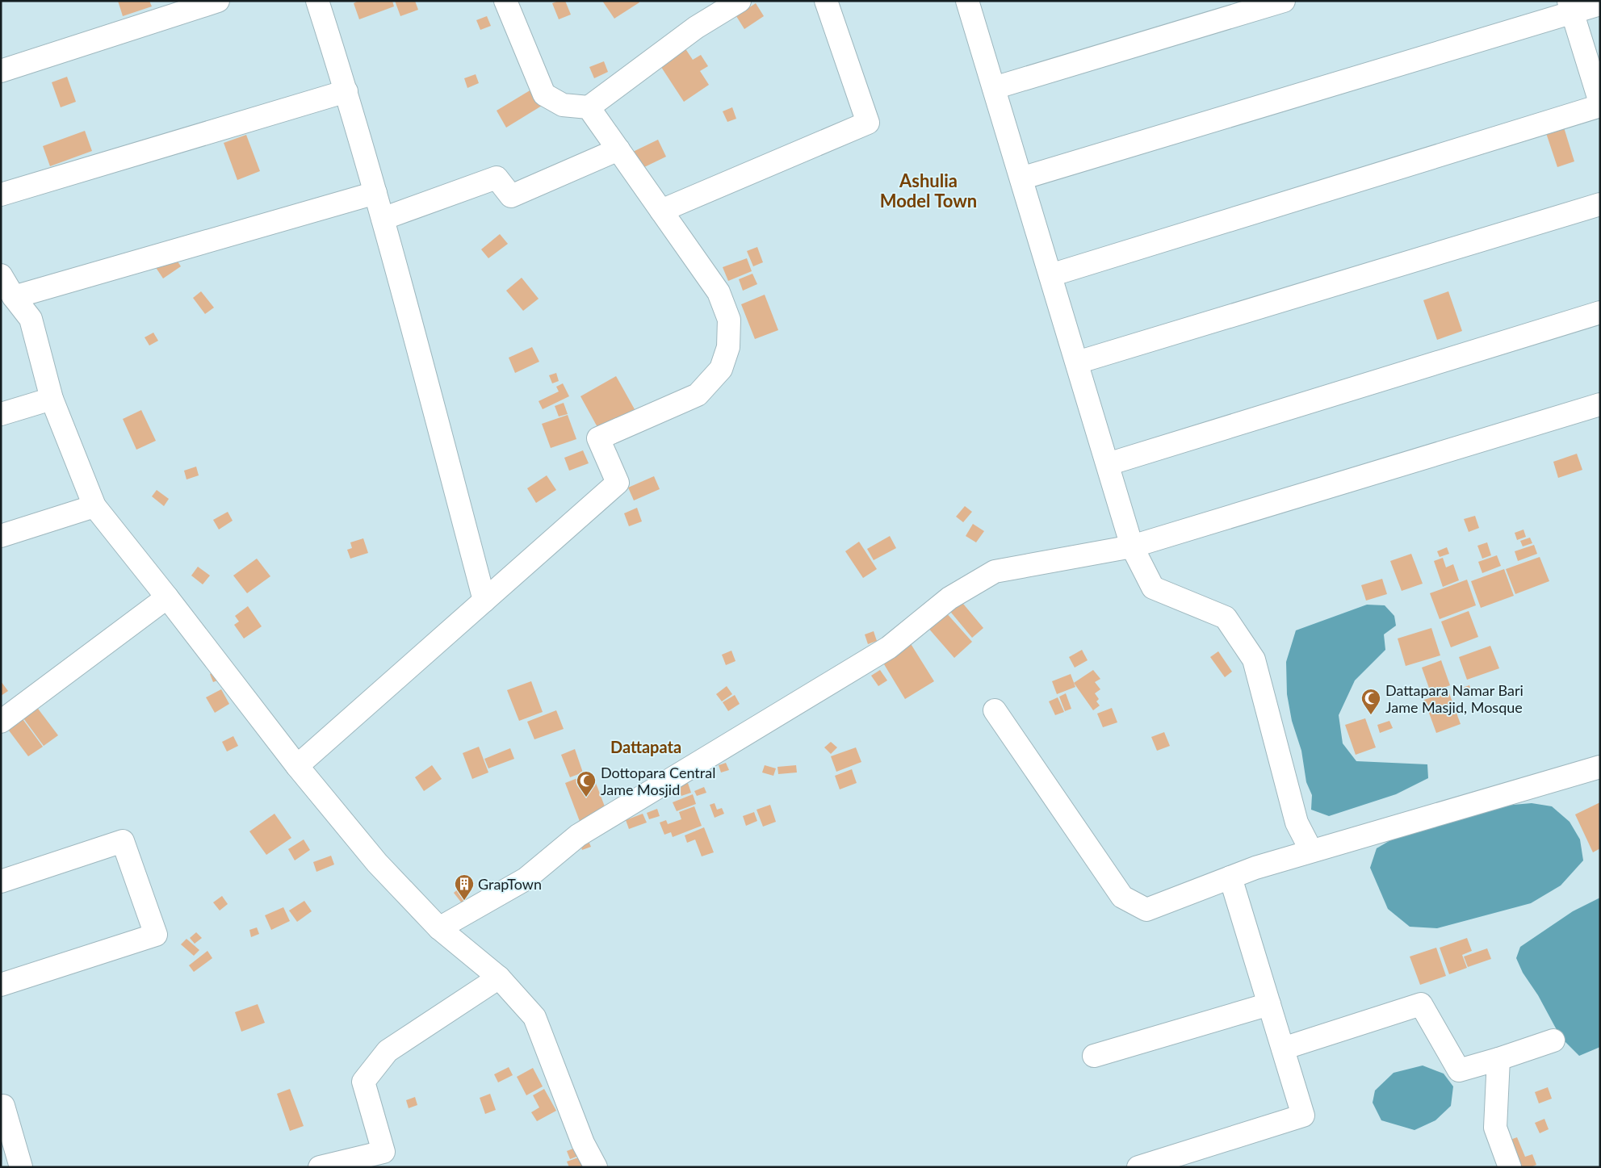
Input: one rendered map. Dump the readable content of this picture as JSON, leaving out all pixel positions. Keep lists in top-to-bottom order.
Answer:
{
  "districts": ["Ashulia Model Town", "Dattapata"],
  "places": {
    "mosque": ["Dattapara Namar Bari Jame Masjid, Mosque", "Dottopara Central Jame Mosjid"],
    "building": ["GrapTown"]
  }
}
